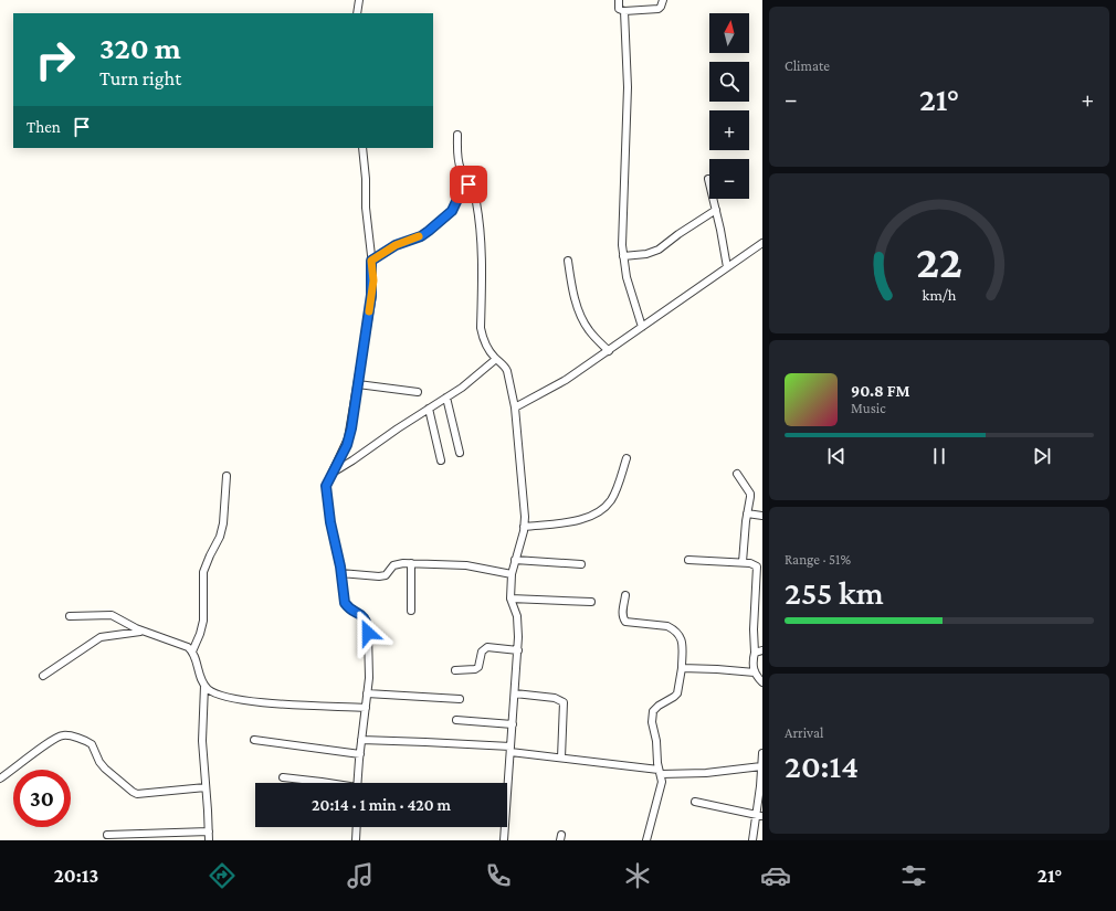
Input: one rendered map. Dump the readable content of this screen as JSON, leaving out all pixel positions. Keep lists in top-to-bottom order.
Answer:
{
  "north": "top",
  "page": {
    "tile": [
      "Climate",
      ["Range · 51%", "255 km"],
      ["Arrival", "20:14"]
    ],
    "map_buttons": ["+", "−"],
    "turn": ["320 m", "Turn right"],
    "heat": ["−", "21°", "+"],
    "then": "Then",
    "song": ["90.8 FM", "Music"],
    "limit": "30",
    "trip": "20:14 · 1 min · 420 m",
    "tabs": ["20:13", "21°"],
    "gauge": ["22", "km/h"]
  }
}
